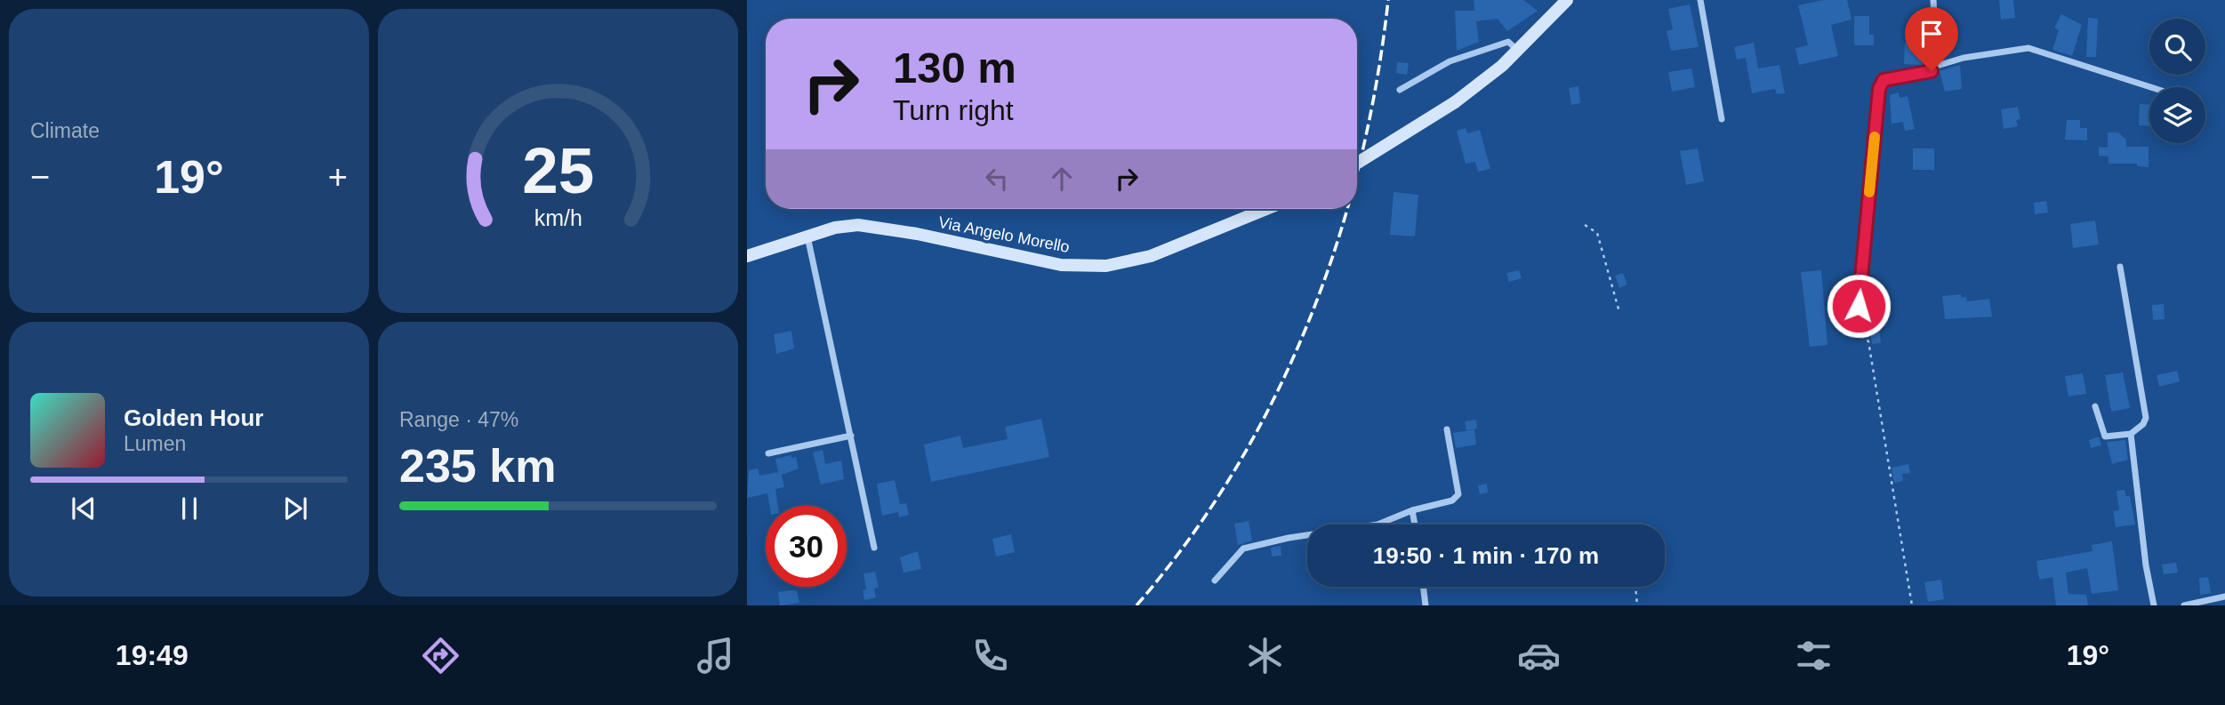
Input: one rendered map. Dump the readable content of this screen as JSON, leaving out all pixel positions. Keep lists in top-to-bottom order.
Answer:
{
  "streets": {
    "street": ["Via Angelo Morello"]
  },
  "page": {
    "tile": [
      "Climate",
      ["Range · 47%", "235 km"]
    ],
    "turn": ["130 m", "Turn right"],
    "heat": ["−", "19°", "+"],
    "song": ["Golden Hour", "Lumen"],
    "limit": "30",
    "trip": "19:50 · 1 min · 170 m",
    "tabs": ["19:49", "19°"],
    "gauge": ["25", "km/h"]
  }
}
